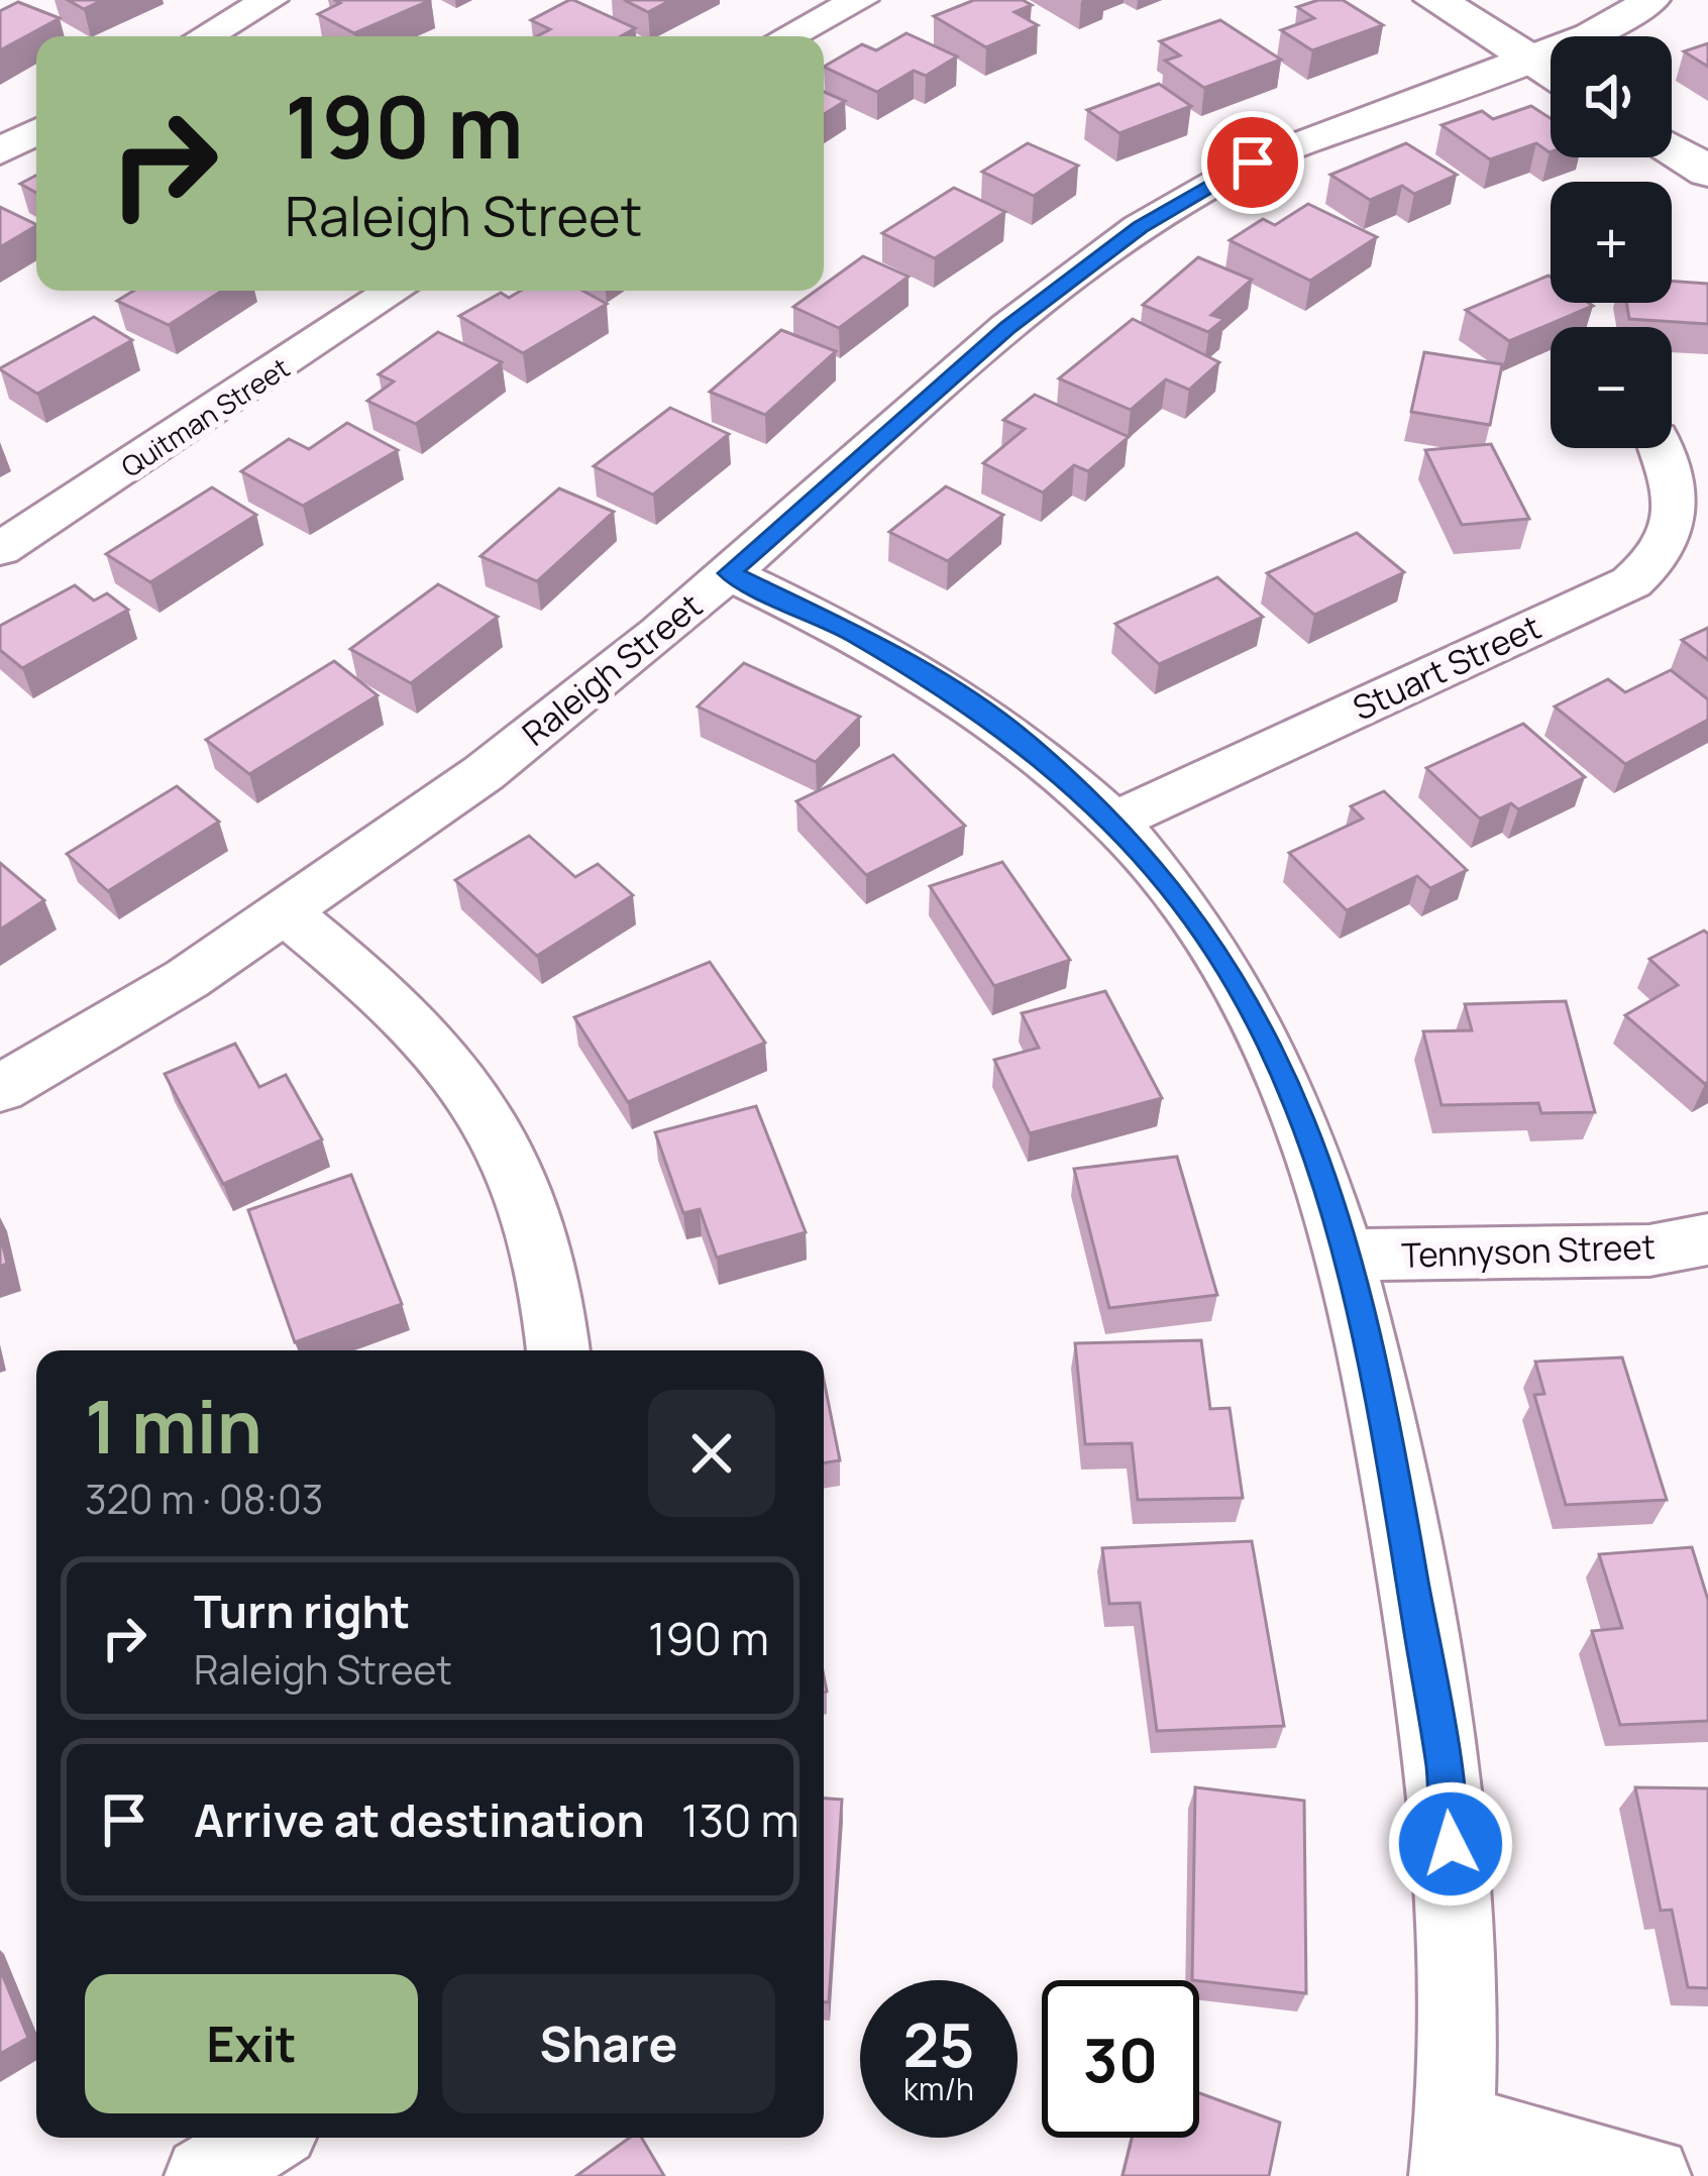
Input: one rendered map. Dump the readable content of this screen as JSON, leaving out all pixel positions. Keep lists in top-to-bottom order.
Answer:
{
  "streets": {
    "street": [
      "Quitman Street",
      "Stuart Street",
      "Raleigh Street",
      "Tennyson Street"
    ]
  },
  "page": {
    "map_buttons": ["+", "−"],
    "turn": ["190 m", "Raleigh Street"],
    "heading": ["1 min", "320 m · 08:03"],
    "list": [
      {
        "name": "Turn right",
        "note": "Raleigh Street",
        "value": "190 m"
      },
      {
        "name": "Arrive at destination",
        "value": "130 m"
      }
    ],
    "buttons": ["Exit", "Share"],
    "speed": "25 km/h",
    "limit": "30"
  }
}
